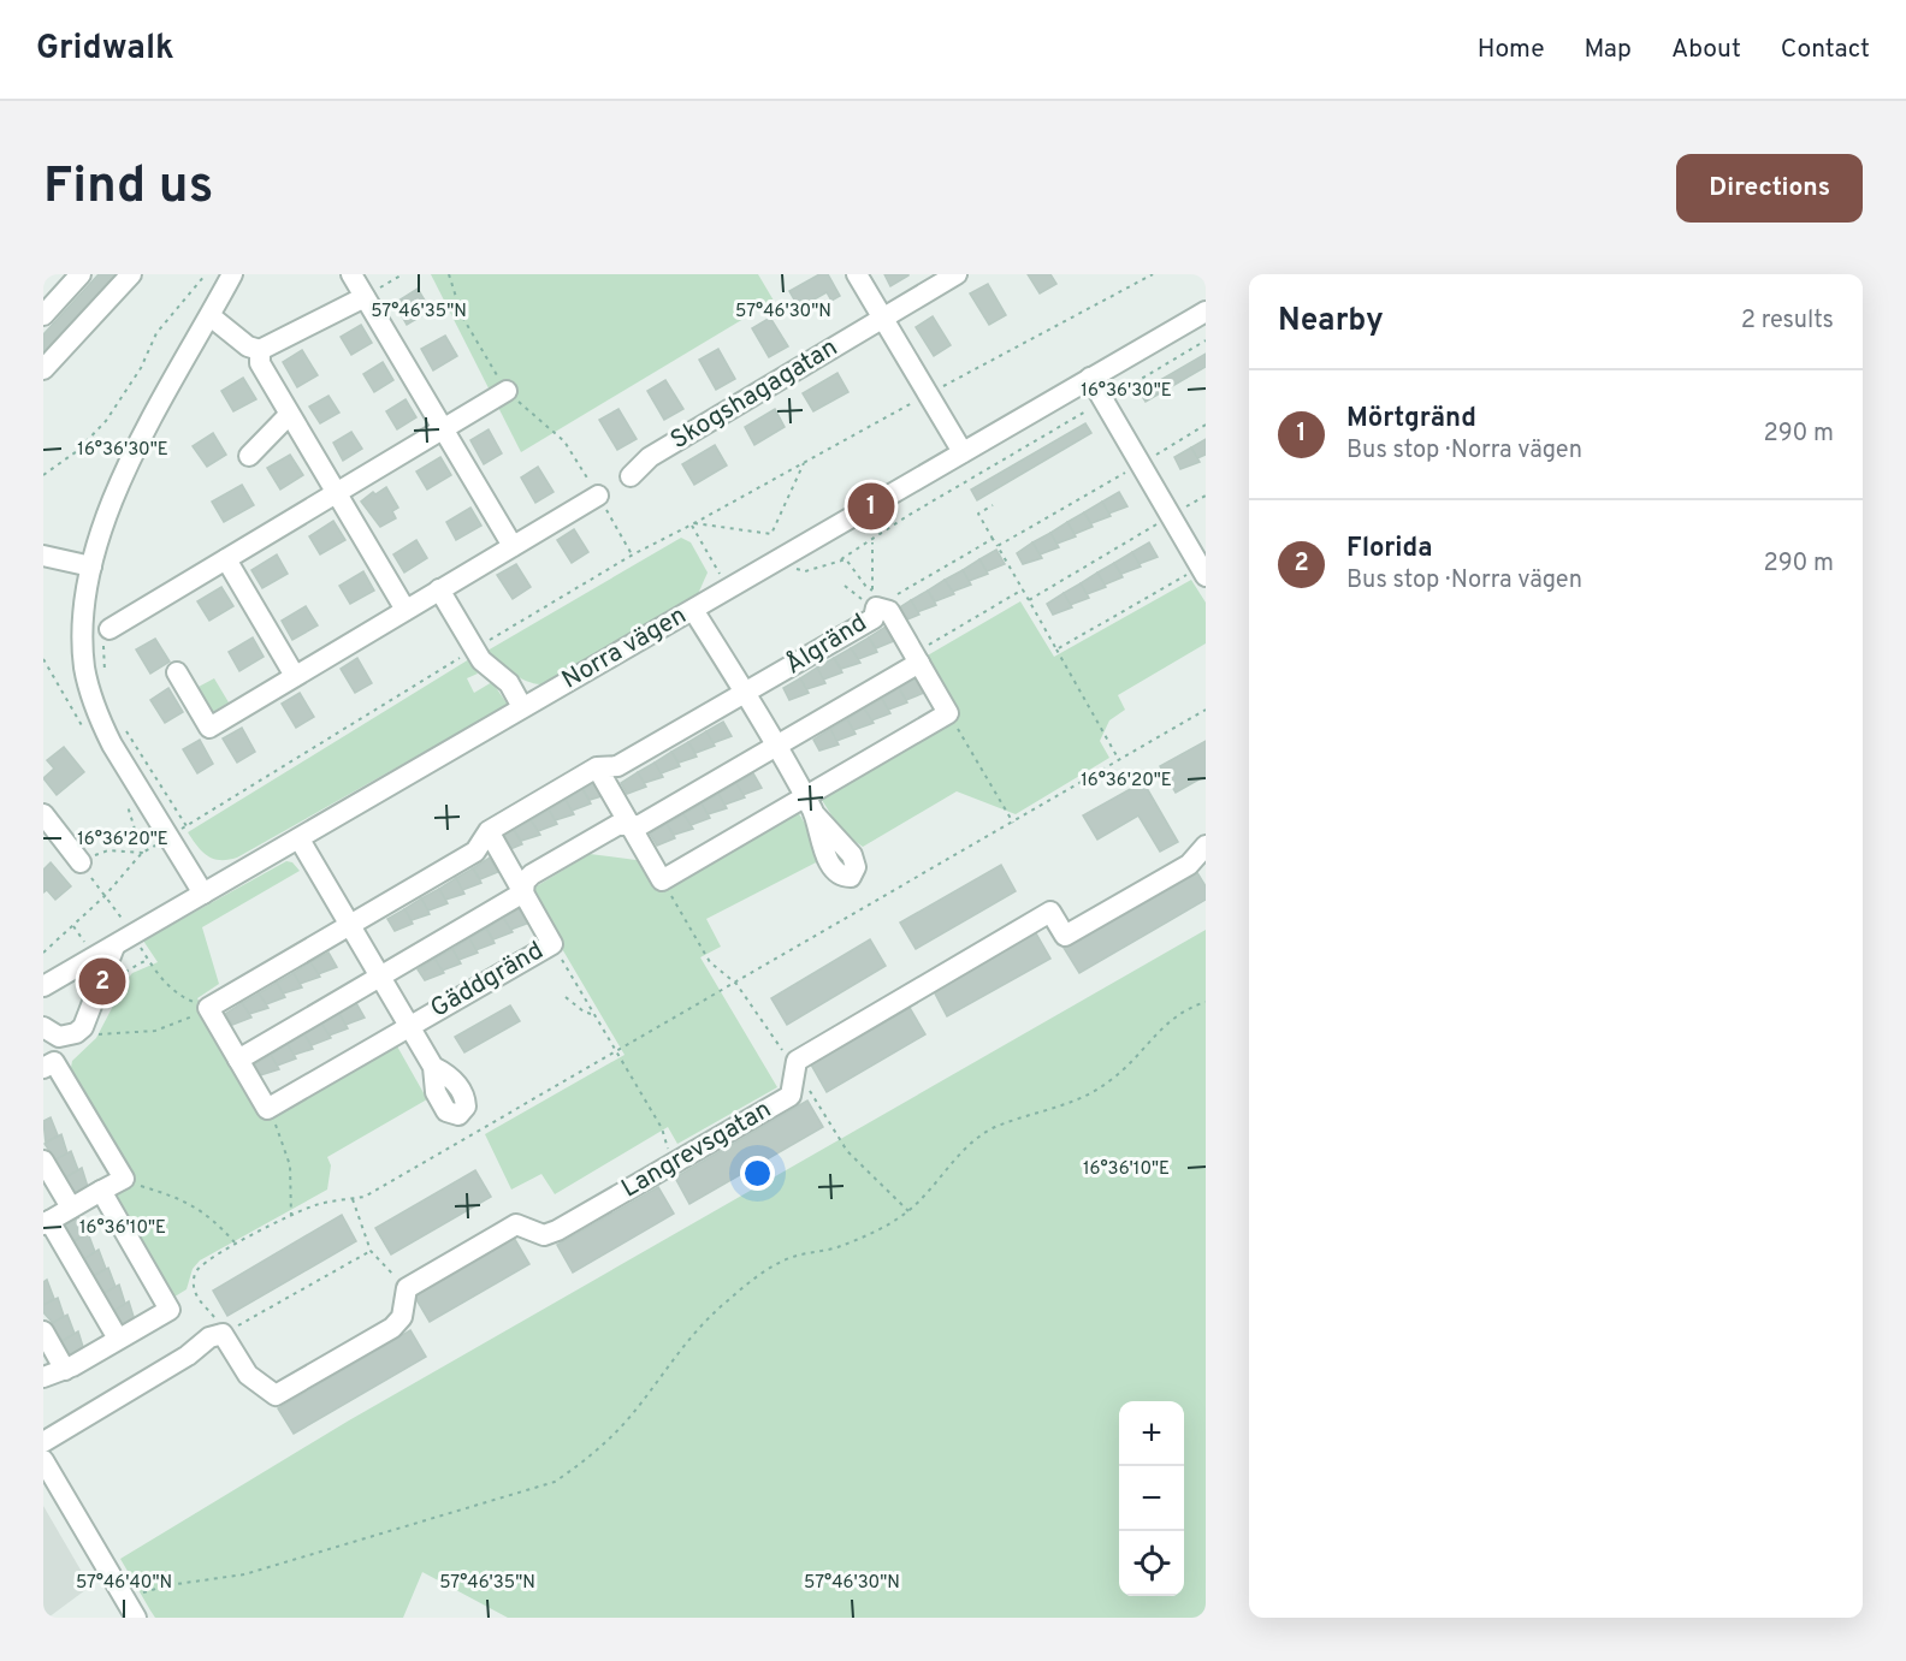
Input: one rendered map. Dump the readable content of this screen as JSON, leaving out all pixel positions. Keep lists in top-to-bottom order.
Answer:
{
  "streets": {
    "street": [
      "Skogshagagatan",
      "Ålgränd",
      "Norra vägen",
      "Gäddgränd",
      "Langrevsgatan"
    ]
  },
  "crossings": [
    ["Norra vägen", "Gäddgränd"]
  ],
  "page": {
    "header": "Gridwalk",
    "nav": [
      "Home",
      "Map",
      "About",
      "Contact"
    ],
    "buttons": "Directions",
    "title": "Find us",
    "heading": ["Nearby", "2 results"],
    "list": [
      {
        "mark": "1",
        "name": "Mörtgränd",
        "note": "Bus stop · Norra vägen",
        "value": "290 m"
      },
      {
        "mark": "2",
        "name": "Florida",
        "note": "Bus stop · Norra vägen",
        "value": "290 m"
      }
    ],
    "pins": ["1", "2"],
    "map_buttons": ["+", "−"]
  },
  "coordinates": [
    "57°46'35\"N",
    "57°46'30\"N",
    "16°36'30\"E",
    "16°36'20\"E",
    "16°36'10\"E",
    "57°46'40\"N"
  ]
}
